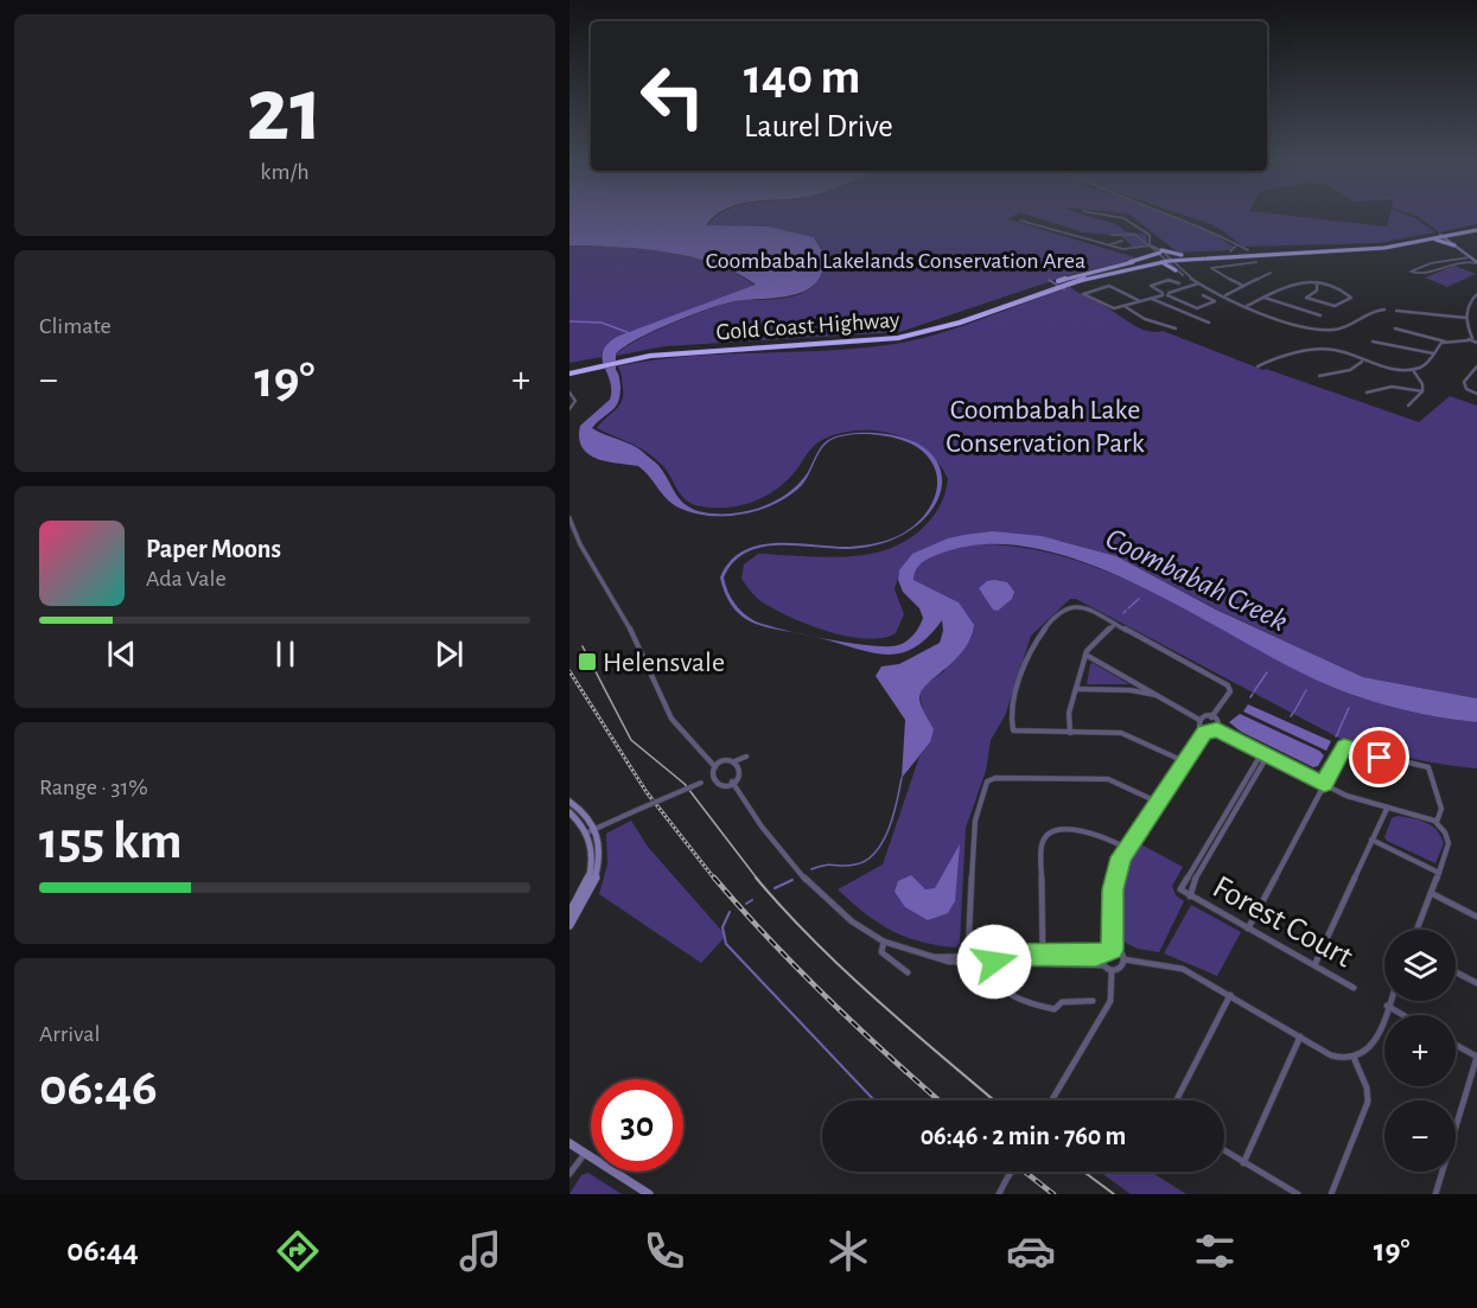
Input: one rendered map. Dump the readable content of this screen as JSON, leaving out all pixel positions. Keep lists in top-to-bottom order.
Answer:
{
  "streets": {
    "highway": ["Gold Coast Highway"],
    "street": ["Forest Court"]
  },
  "water": ["Coombabah Creek"],
  "parks": ["Coombabah Lakelands Conservation Area", "Coombabah Lake Conservation Park"],
  "places": {
    "transit": ["Helensvale"]
  },
  "page": {
    "tile": [
      ["21", "km/h"],
      "Climate",
      ["Range · 31%", "155 km"],
      ["Arrival", "06:46"]
    ],
    "turn": ["140 m", "Laurel Drive"],
    "heat": ["−", "19°", "+"],
    "song": ["Paper Moons", "Ada Vale"],
    "map_buttons": ["+", "−"],
    "limit": "30",
    "trip": "06:46 · 2 min · 760 m",
    "tabs": ["06:44", "19°"]
  }
}
